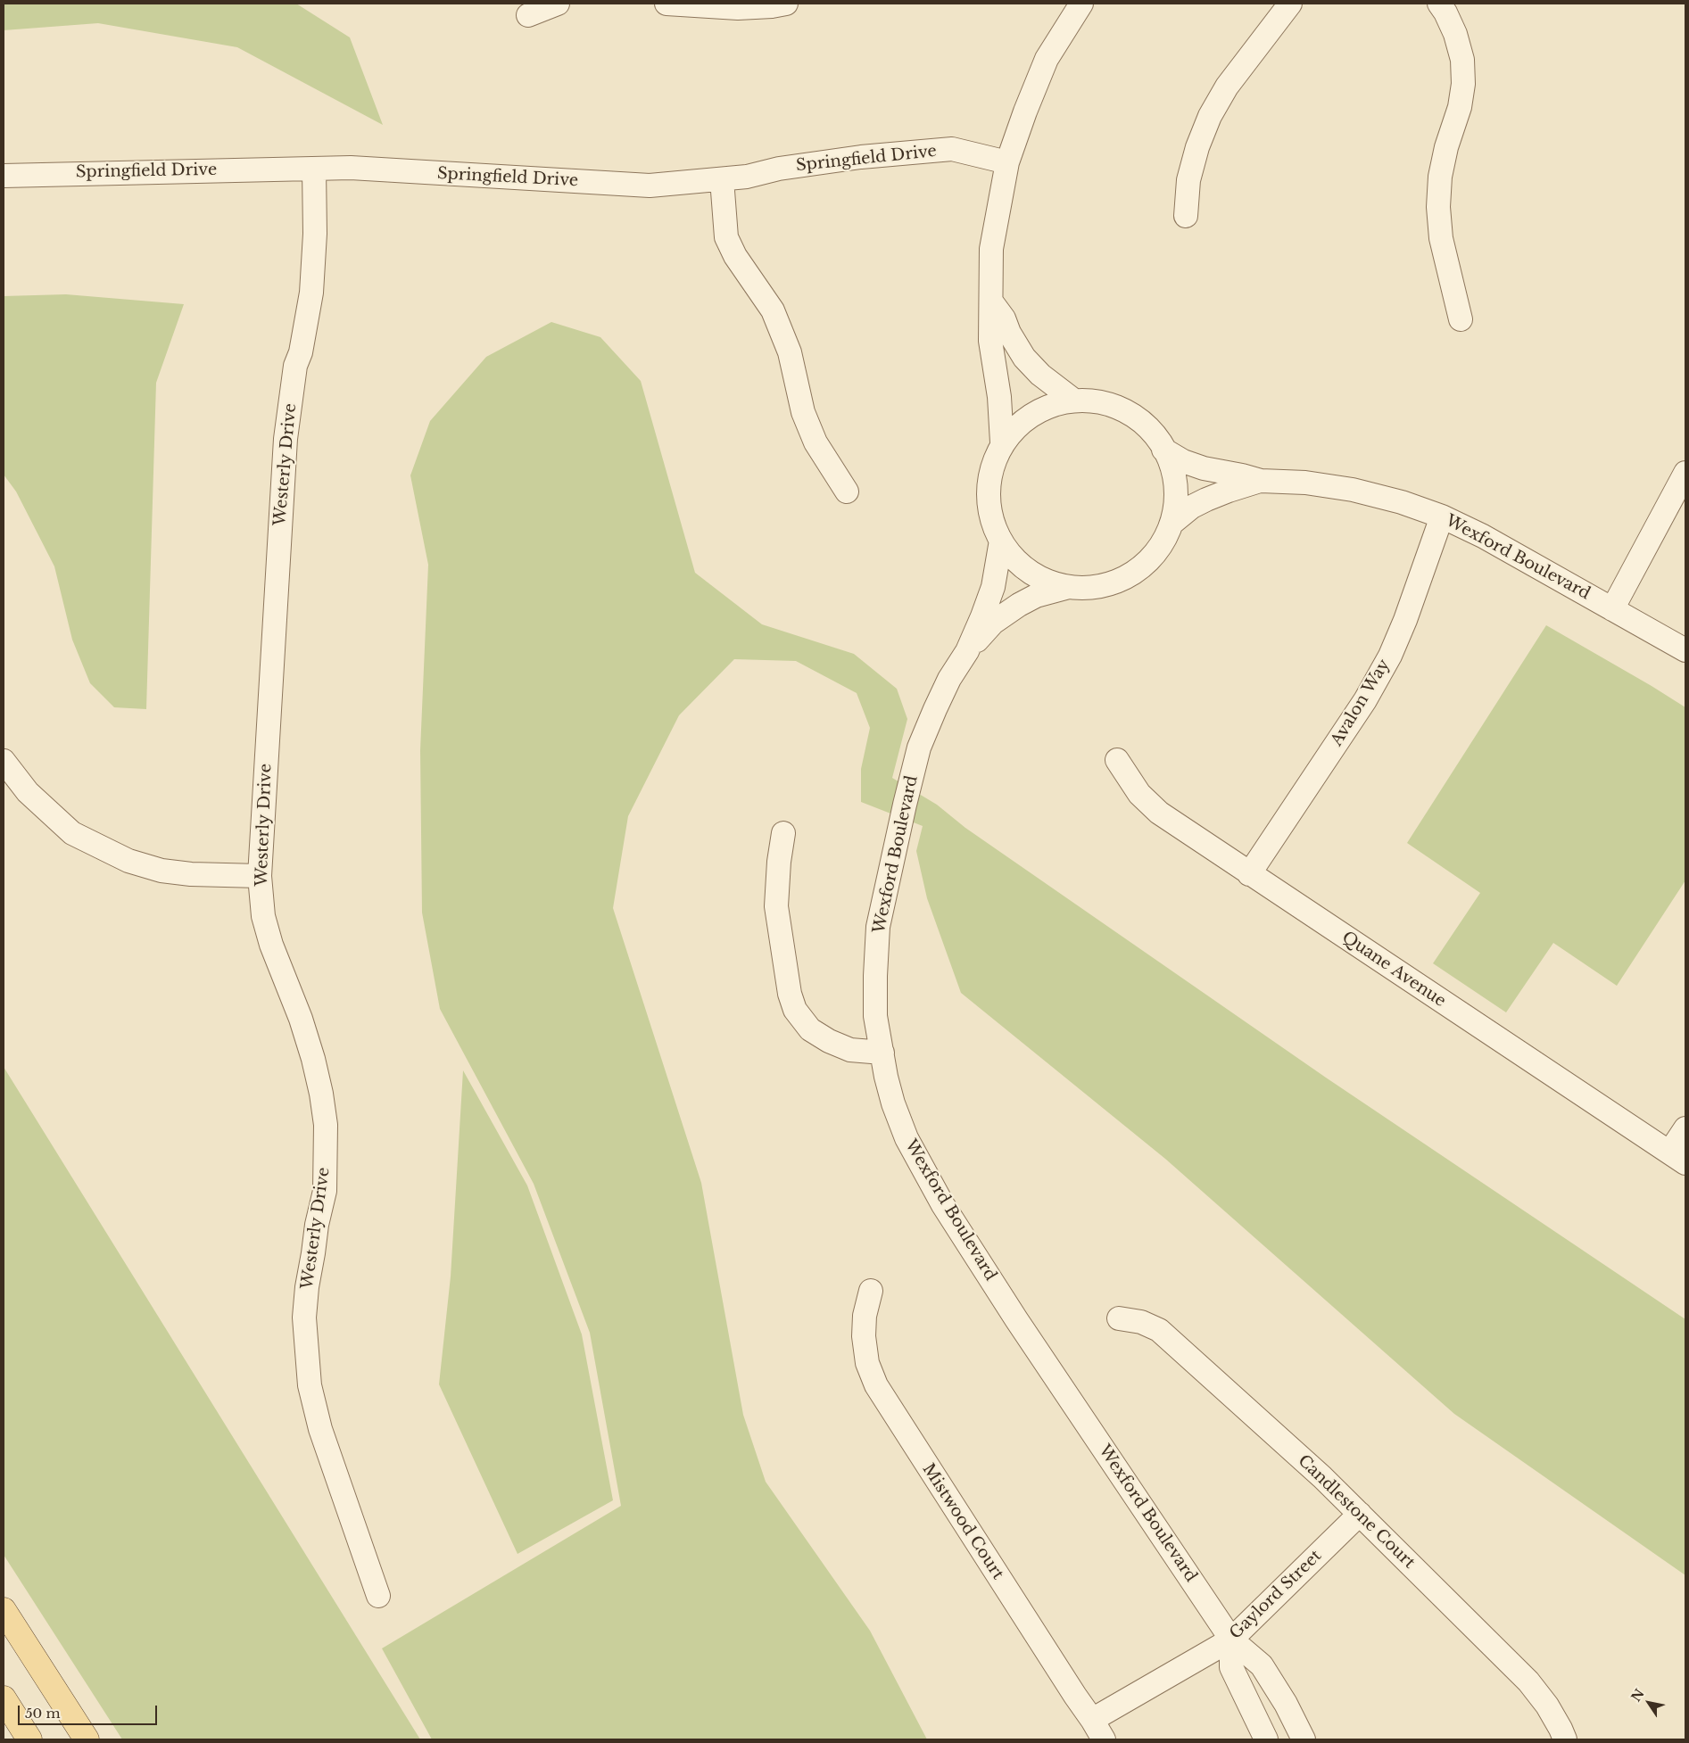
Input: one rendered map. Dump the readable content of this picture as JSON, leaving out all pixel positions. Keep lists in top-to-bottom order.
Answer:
{
  "streets": {
    "street": [
      "Springfield Drive",
      "Westerly Drive",
      "Wexford Boulevard",
      "Avalon Way",
      "Quane Avenue",
      "Candlestone Court",
      "Mistwood Court",
      "Gaylord Street"
    ]
  },
  "crossings": [
    ["Springfield Drive", "Westerly Drive"],
    ["Wexford Boulevard", "Avalon Way"],
    ["Wexford Boulevard", "Gaylord Street"],
    ["Avalon Way", "Quane Avenue"],
    ["Candlestone Court", "Gaylord Street"],
    ["Mistwood Court", "Gaylord Street"]
  ],
  "scale_bar": "50 m",
  "north": "top left"
}
